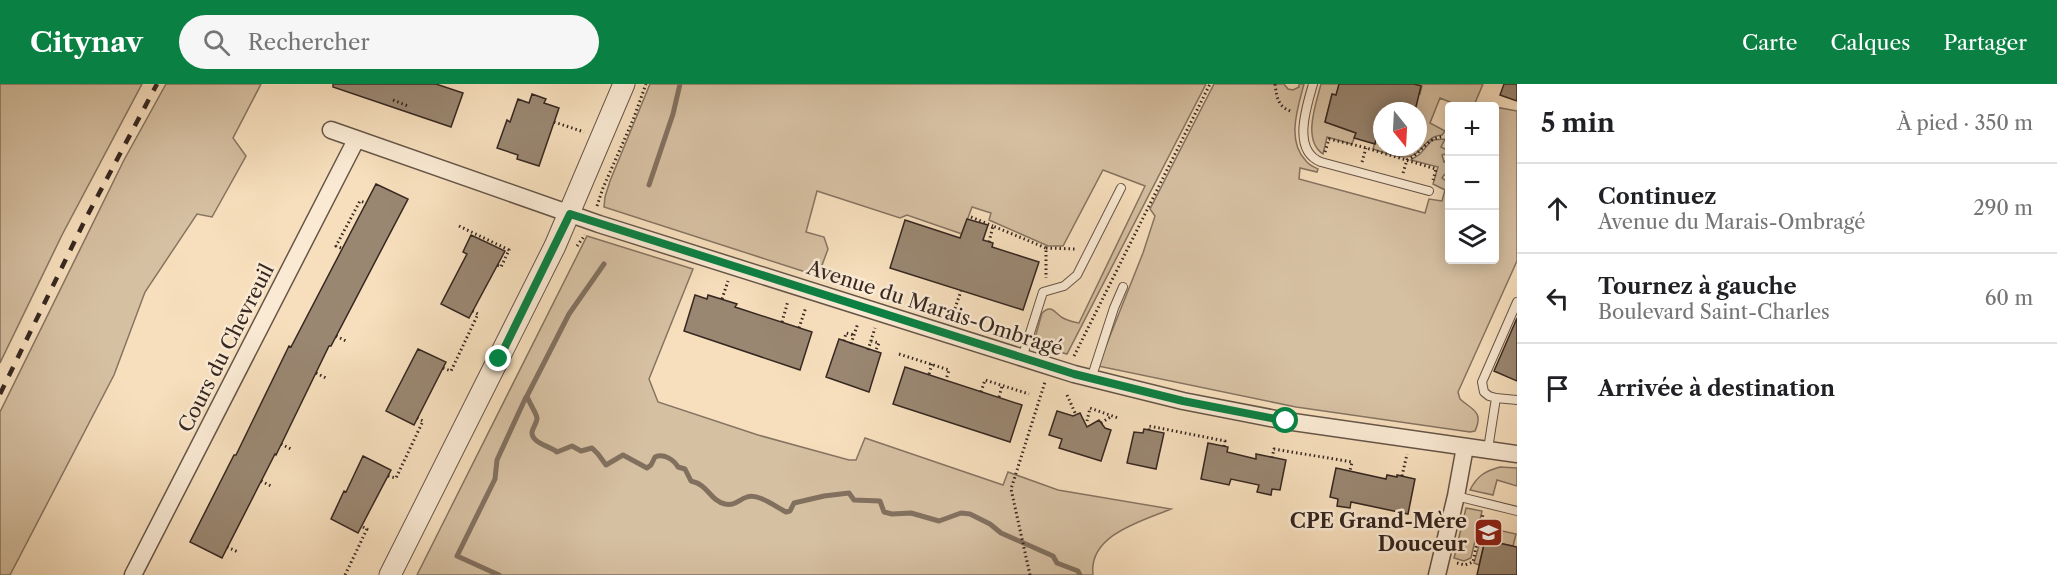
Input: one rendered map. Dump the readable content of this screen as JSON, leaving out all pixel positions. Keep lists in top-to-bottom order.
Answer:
{
  "streets": {
    "street": ["Avenue du Marais-Ombragé", "Cours du Chevreuil"]
  },
  "crossings": [
    ["Avenue du Marais-Ombragé", "Cours du Chevreuil"]
  ],
  "places": {
    "school or university": ["CPE Grand-Mère Douceur"]
  },
  "north": "bottom",
  "page": {
    "header": "Citynav",
    "search": "Rechercher",
    "nav": ["Carte", "Calques", "Partager"],
    "heading": ["5 min", "À pied · 350 m"],
    "map_buttons": ["+", "−"],
    "list": [
      ["Continuez", "Avenue du Marais-Ombragé", "290 m"],
      ["Tournez à gauche", "Boulevard Saint-Charles", "60 m"],
      "Arrivée à destination"
    ]
  }
}
